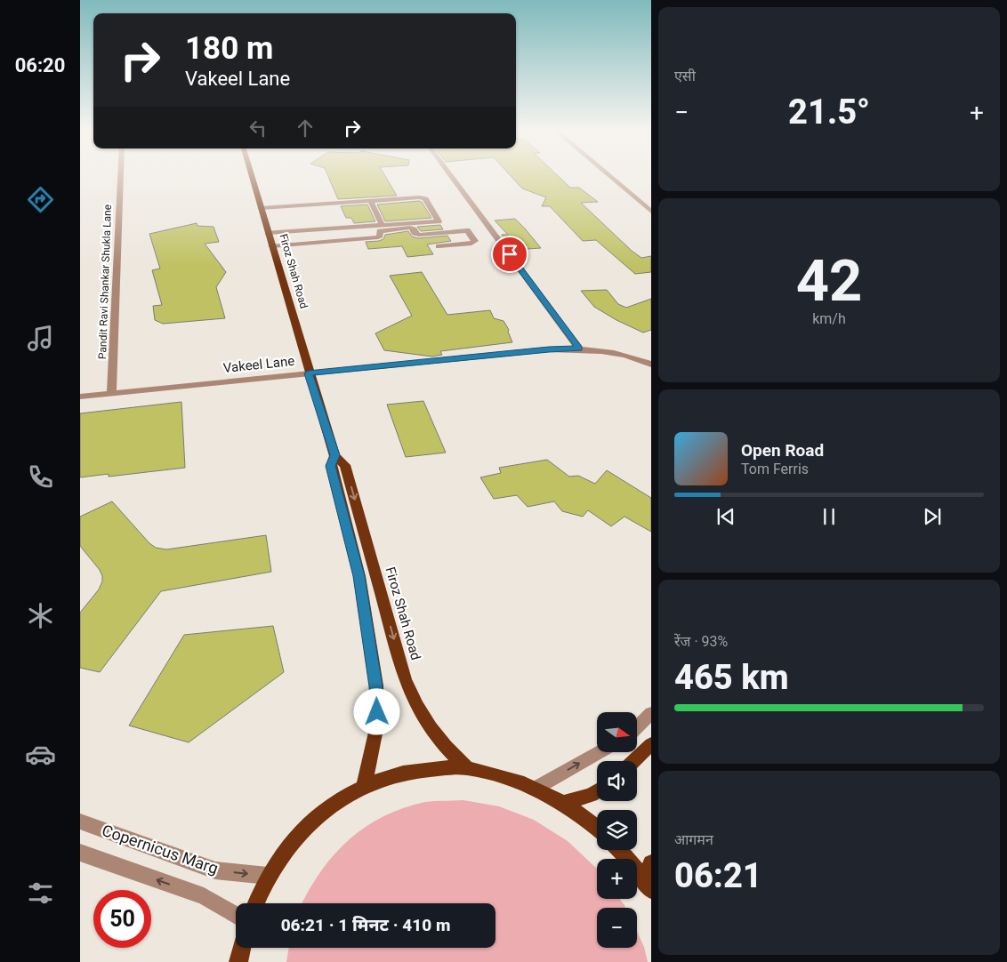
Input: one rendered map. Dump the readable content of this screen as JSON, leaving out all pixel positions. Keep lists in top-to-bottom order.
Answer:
{
  "streets": {
    "main road": ["Firoz Shah Road"],
    "street": ["Pandit Ravi Shankar Shukla Lane", "Vakeel Lane", "Copernicus Marg"]
  },
  "crossings": [
    ["Firoz Shah Road", "Vakeel Lane"],
    ["Pandit Ravi Shankar Shukla Lane", "Vakeel Lane"]
  ],
  "north": "right",
  "page": {
    "tabs": "06:20",
    "tile": [
      "एसी",
      ["42", "km/h"],
      ["रेंज · 93%", "465 km"],
      ["आगमन", "06:21"]
    ],
    "turn": ["180 m", "Vakeel Lane"],
    "heat": ["−", "21.5°", "+"],
    "song": ["Open Road", "Tom Ferris"],
    "map_buttons": ["+", "−"],
    "limit": "50",
    "trip": "06:21 · 1 मिनट · 410 m"
  }
}
